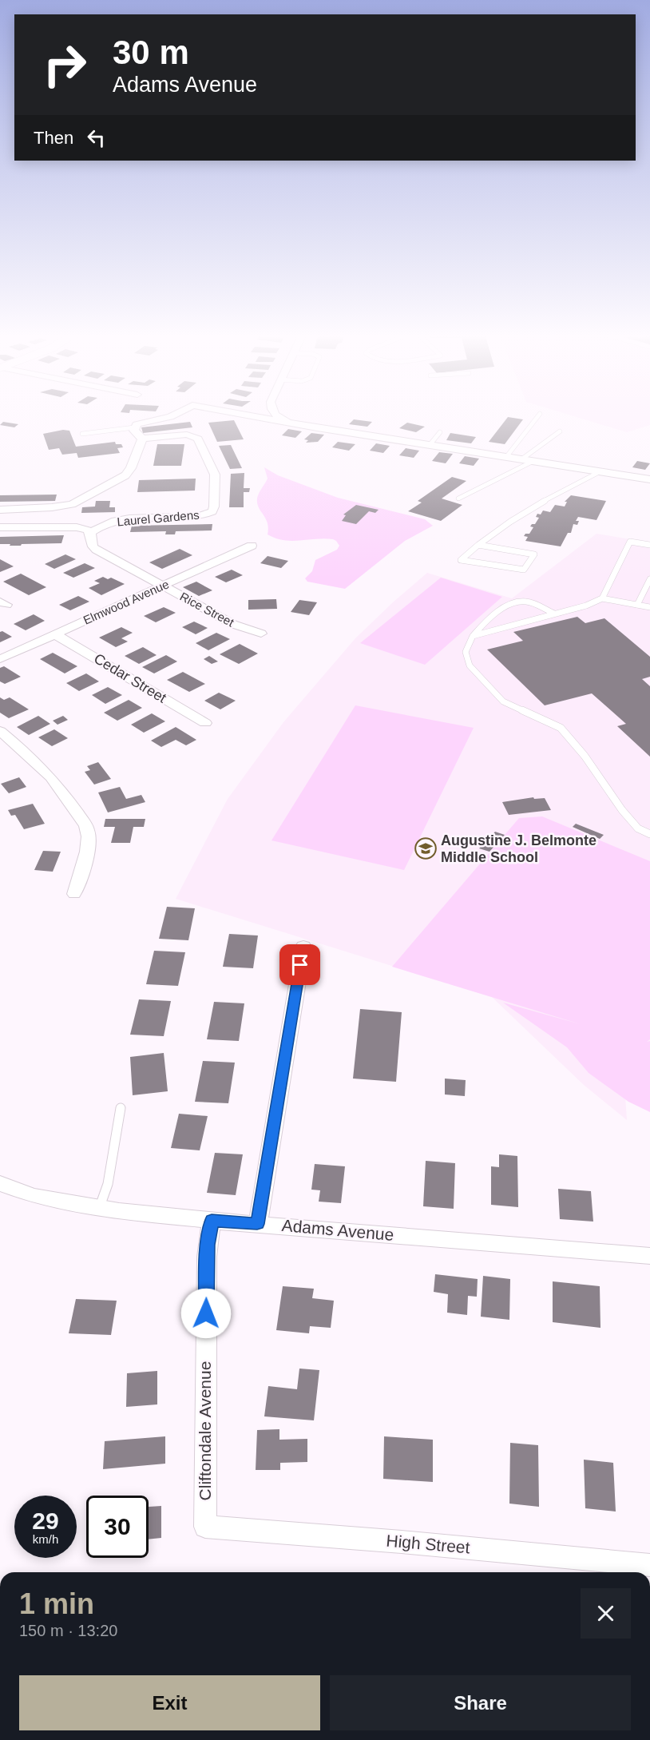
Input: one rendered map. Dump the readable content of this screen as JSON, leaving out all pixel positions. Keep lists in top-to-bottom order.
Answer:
{
  "streets": {
    "street": [
      "Laurel Gardens",
      "Elmwood Avenue",
      "Rice Street",
      "Cedar Street",
      "Adams Avenue",
      "Cliftondale Avenue",
      "High Street"
    ]
  },
  "crossings": [
    ["Laurel Gardens", "Rice Street"],
    ["Elmwood Avenue", "Rice Street"],
    ["Elmwood Avenue", "Cedar Street"],
    ["Adams Avenue", "Cliftondale Avenue"],
    ["Cliftondale Avenue", "High Street"]
  ],
  "places": {
    "school or university": ["Augustine J. Belmonte Middle School"]
  },
  "page": {
    "turn": ["30 m", "Adams Avenue"],
    "then": "Then",
    "speed": "29 km/h",
    "limit": "30",
    "heading": ["1 min", "150 m · 13:20"],
    "buttons": ["Exit", "Share"]
  }
}
